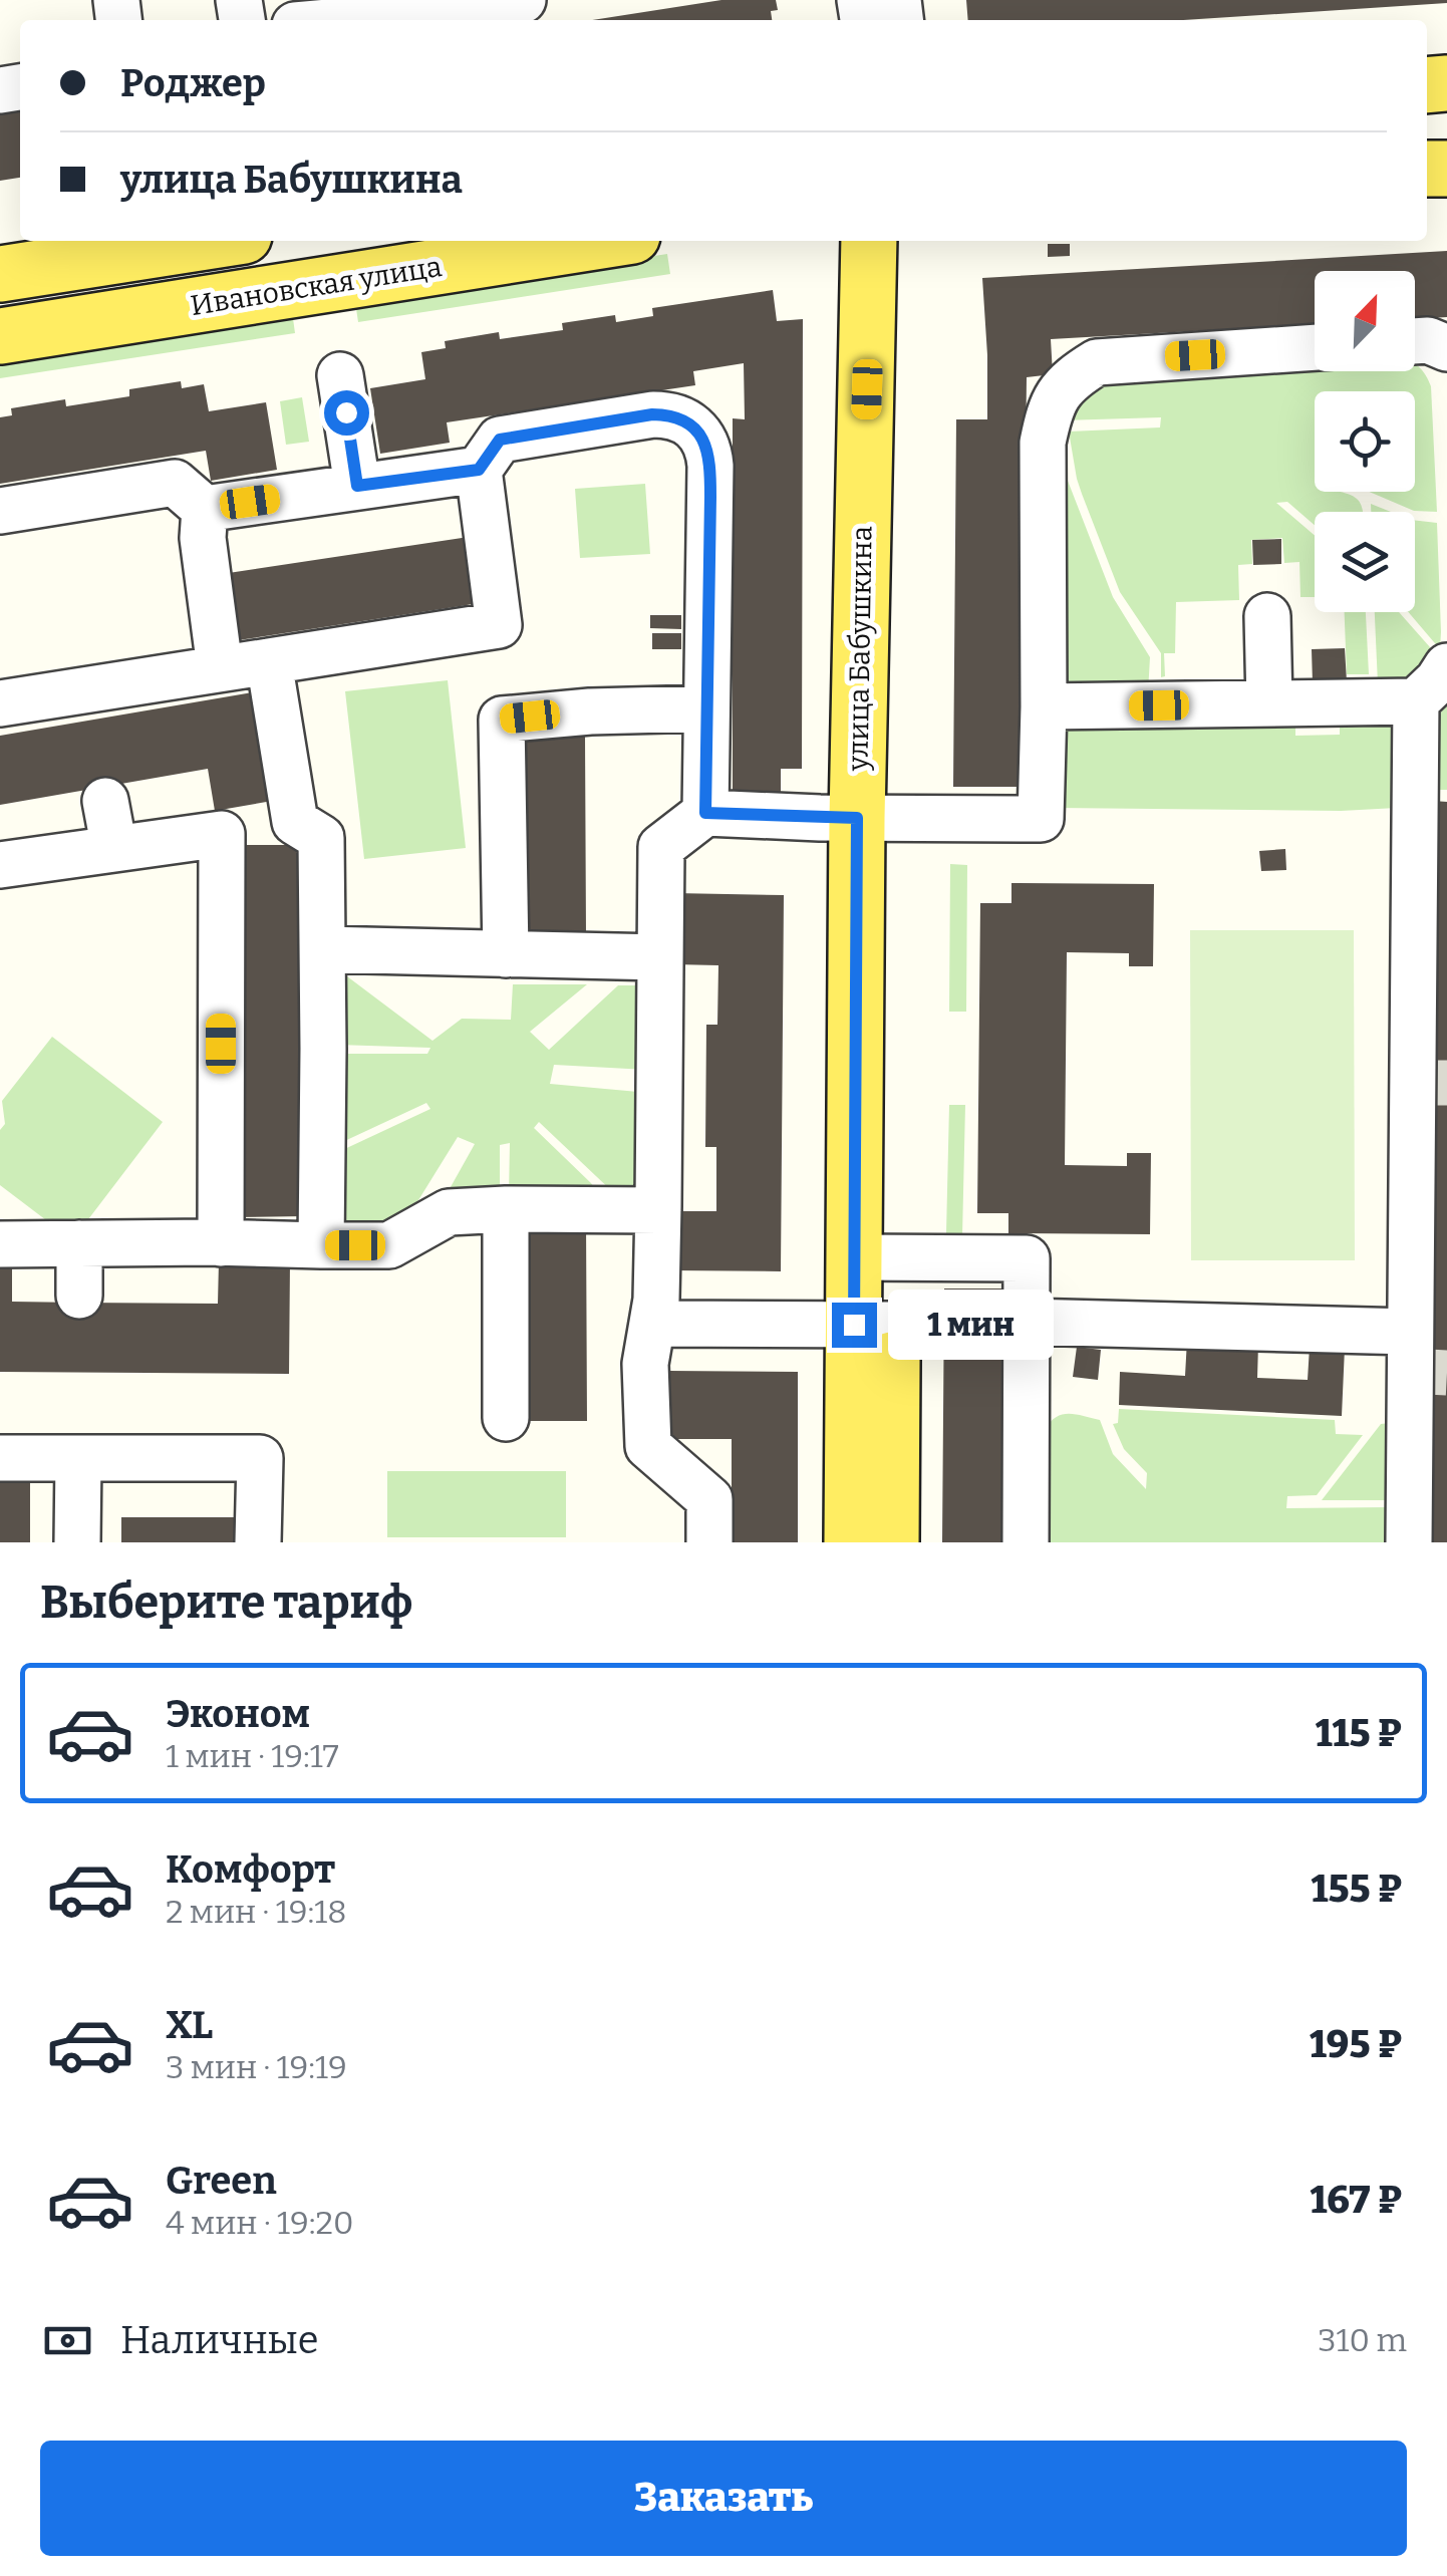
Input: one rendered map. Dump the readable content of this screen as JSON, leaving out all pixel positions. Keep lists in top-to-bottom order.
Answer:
{
  "streets": {
    "main road": ["Ивановская улица", "улица Бабушкина"]
  },
  "north": "top right",
  "page": {
    "banner": ["Роджер", "улица Бабушкина"],
    "bubble": "1 мин",
    "heading": "Выберите тариф",
    "list": [
      {
        "name": "Эконом",
        "note": "1 мин · 19:17",
        "value": "115 ₽"
      },
      {
        "name": "Комфорт",
        "note": "2 мин · 19:18",
        "value": "155 ₽"
      },
      {
        "name": "XL",
        "note": "3 мин · 19:19",
        "value": "195 ₽"
      },
      {
        "name": "Green",
        "note": "4 мин · 19:20",
        "value": "167 ₽"
      }
    ],
    "pay": ["Наличные", "310 m"],
    "buttons": "Заказать"
  }
}
